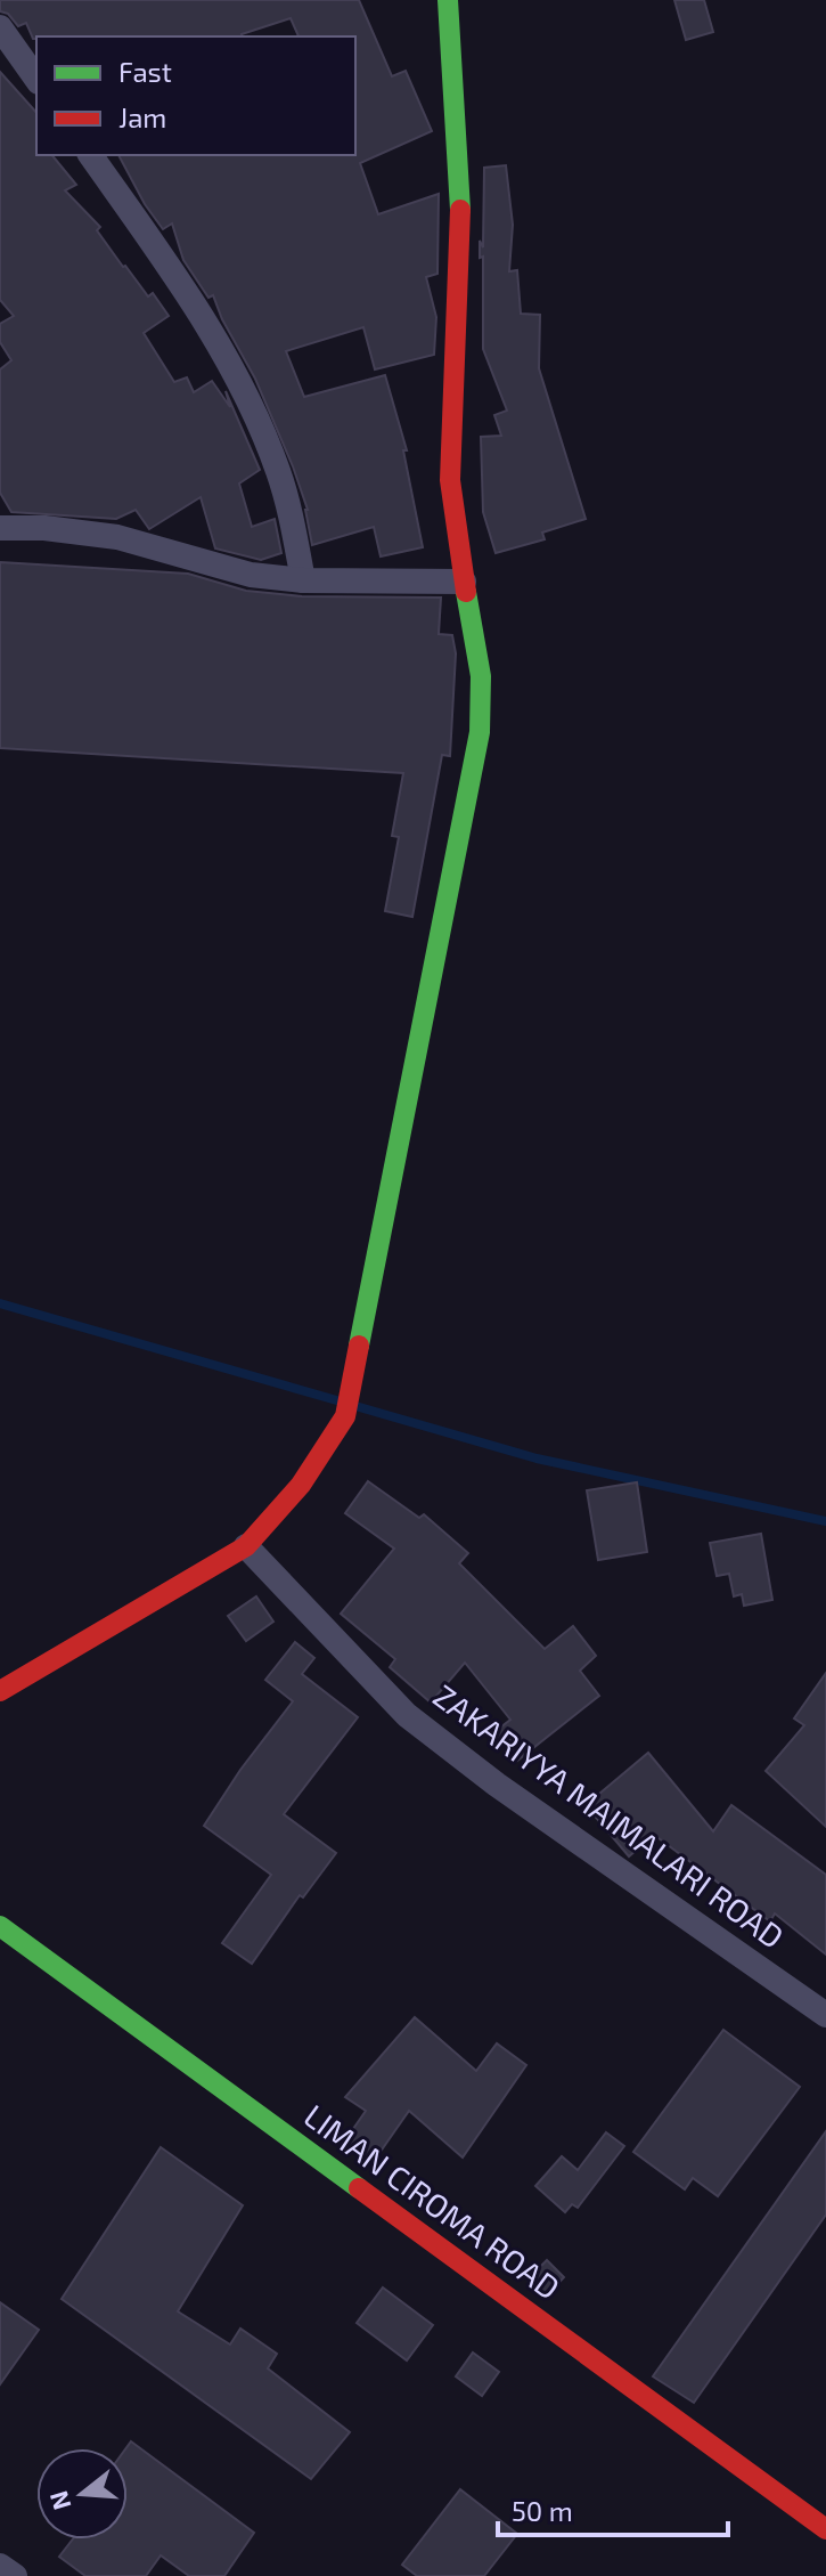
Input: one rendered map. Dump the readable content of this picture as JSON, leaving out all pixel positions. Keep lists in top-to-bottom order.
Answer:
{
  "streets": {
    "street": ["ZAKARIYYA MAIMALARI ROAD", "LIMAN CIROMA ROAD"]
  },
  "legend": ["Fast", "Jam"],
  "scale_bar": "50 m",
  "north": "left"
}
